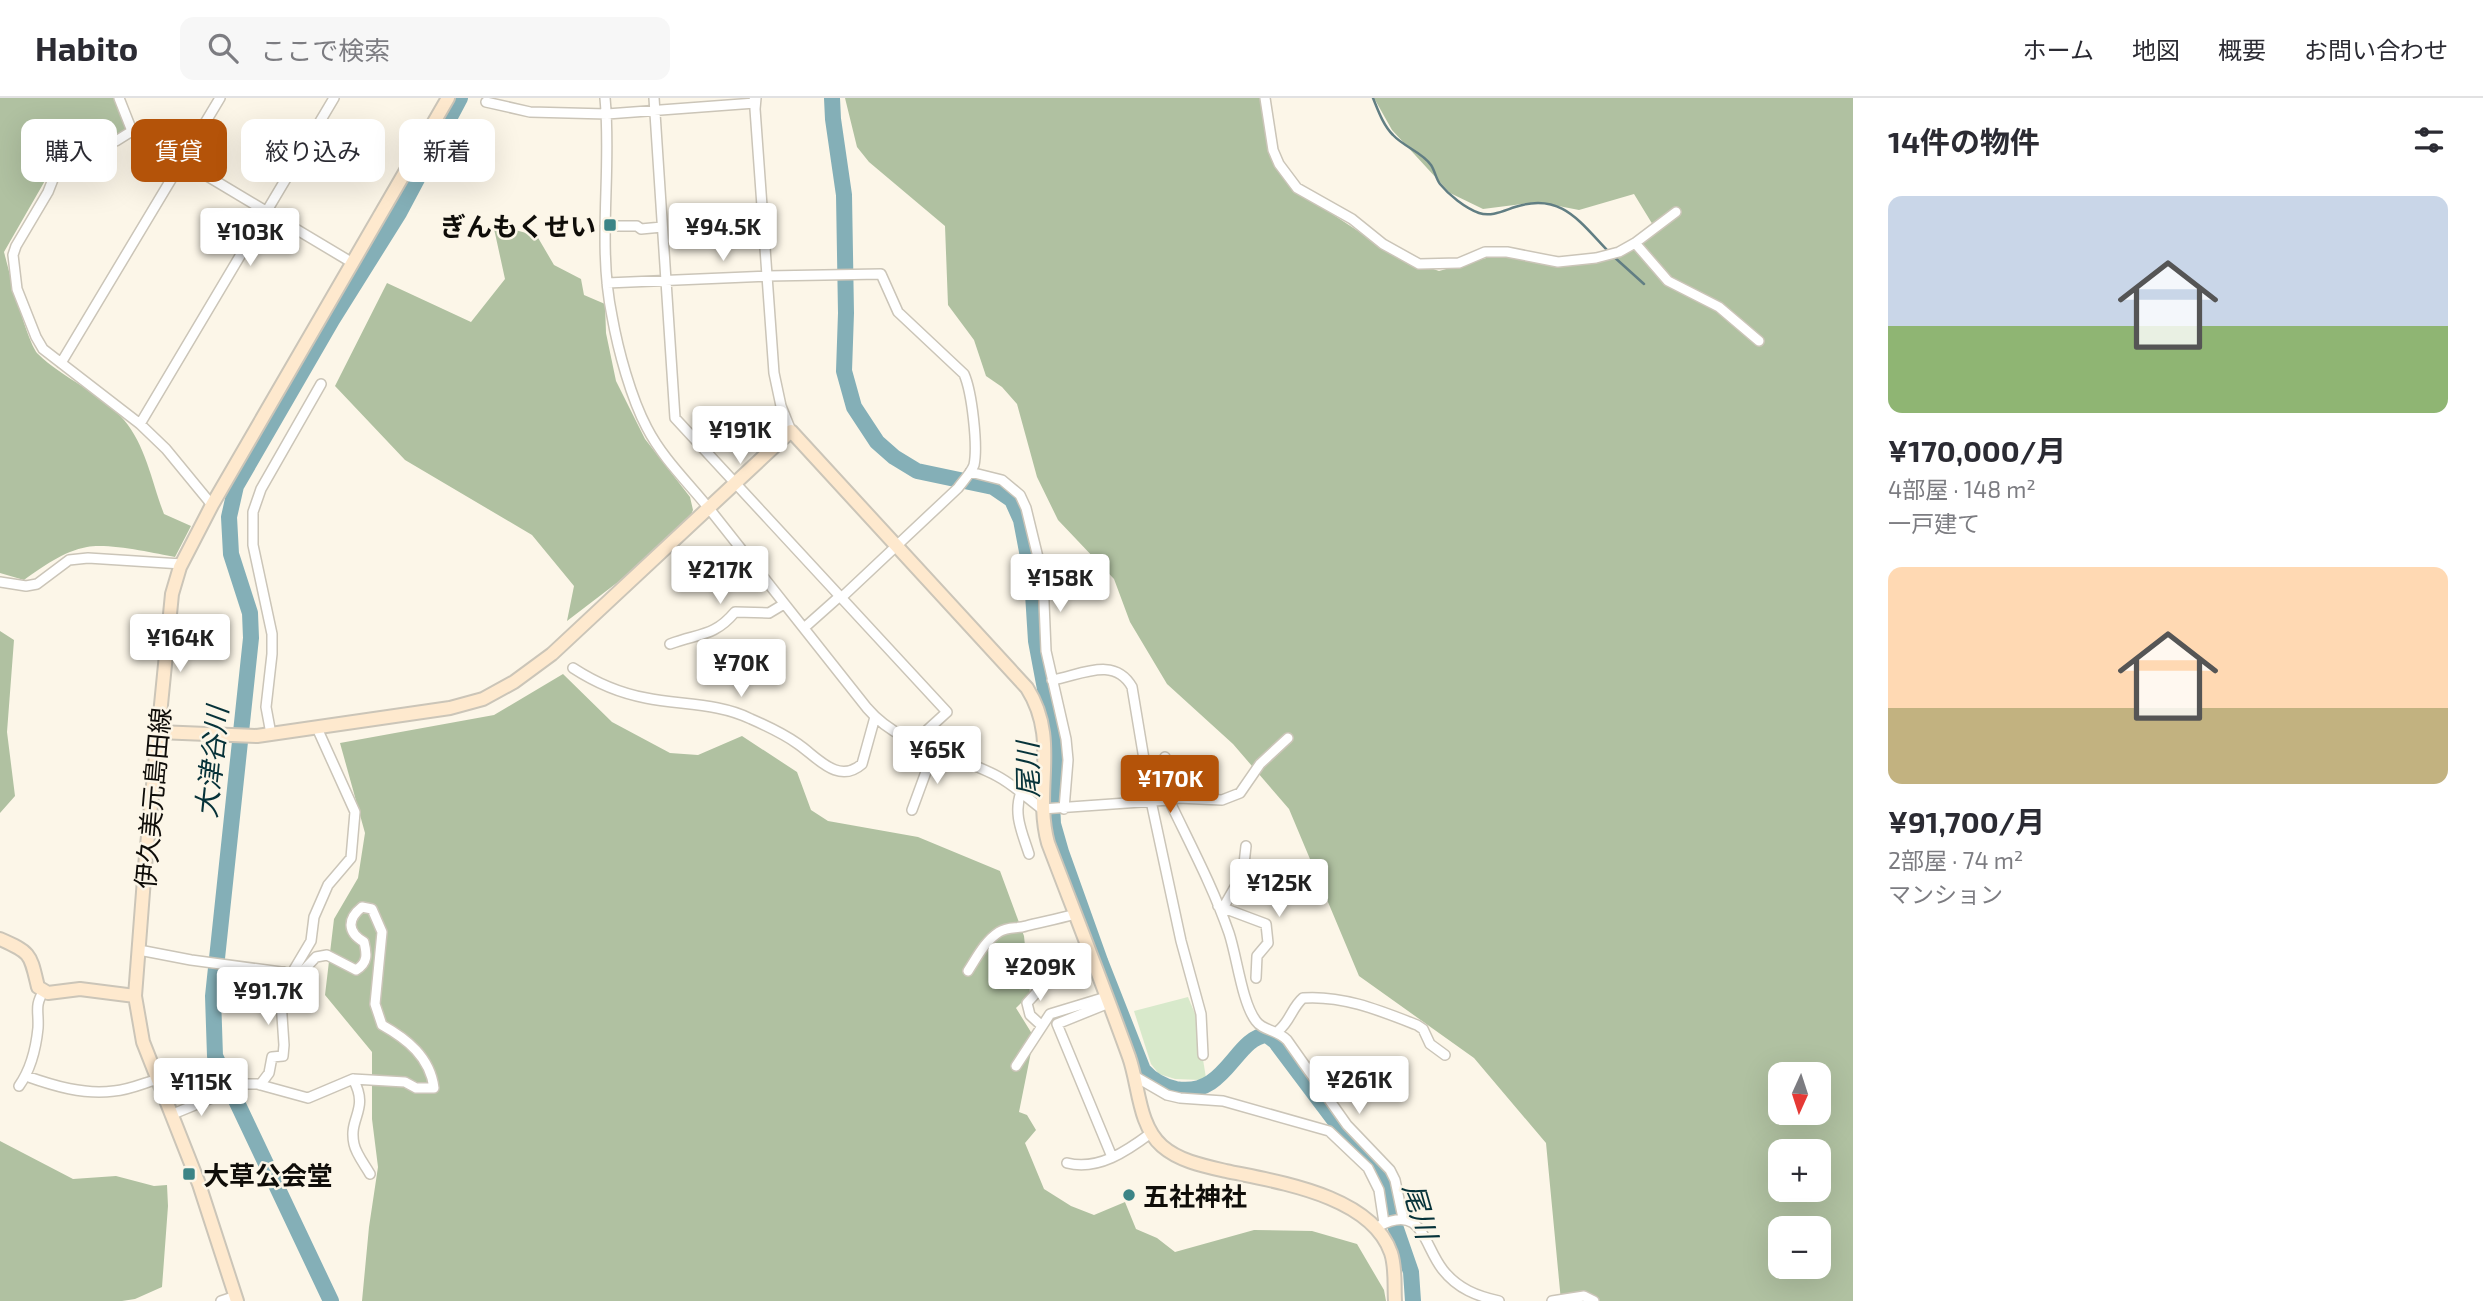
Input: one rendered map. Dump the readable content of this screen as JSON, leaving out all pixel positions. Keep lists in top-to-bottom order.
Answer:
{
  "streets": {
    "street": ["伊久美元島田線"]
  },
  "water": ["大津谷川", "尾川"],
  "places": {
    "transit": ["ぎんもくせい", "大草公会堂"],
    "other": ["五社神社"]
  },
  "north": "bottom",
  "page": {
    "header": "Habito",
    "search": "ここで検索",
    "nav": [
      "ホーム",
      "地図",
      "概要",
      "お問い合わせ"
    ],
    "heading": "14件の物件",
    "chip": [
      "購入",
      "賃貸",
      "絞り込み",
      "新着"
    ],
    "list": [
      {
        "name": "¥170,000/月",
        "note": "4部屋 · 148 m² · 一戸建て"
      },
      {
        "name": "¥91,700/月",
        "note": "2部屋 · 74 m² · マンション"
      }
    ],
    "price": [
      "¥94.5K",
      "¥103K",
      "¥191K",
      "¥217K",
      "¥158K",
      "¥164K",
      "¥70K",
      "¥65K",
      "¥170K",
      "¥125K",
      "¥209K",
      "¥91.7K",
      "¥261K",
      "¥115K"
    ],
    "map_buttons": ["+", "−"]
  }
}
